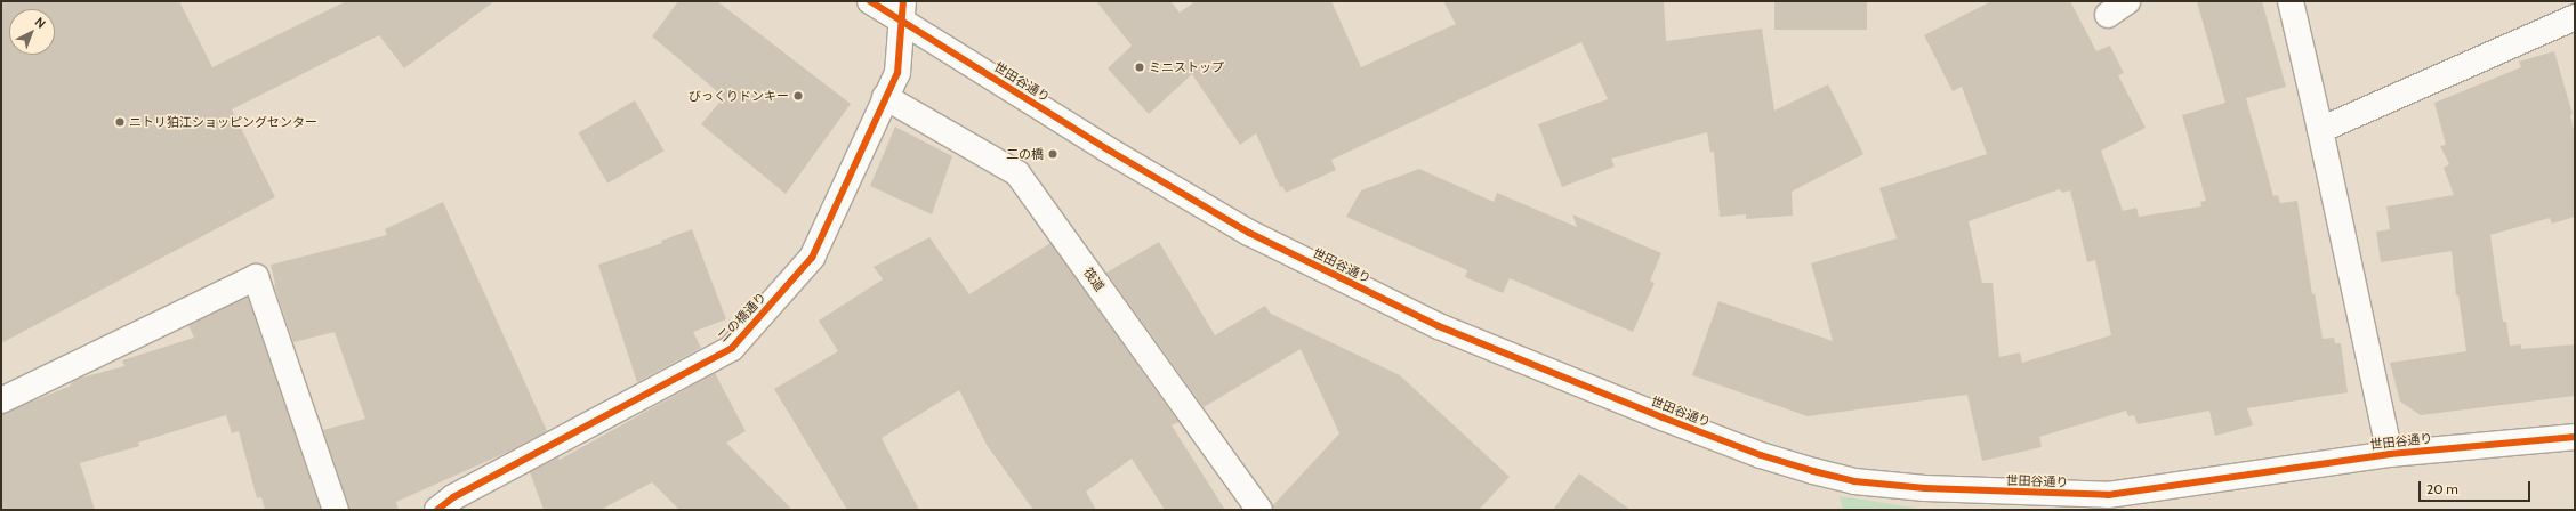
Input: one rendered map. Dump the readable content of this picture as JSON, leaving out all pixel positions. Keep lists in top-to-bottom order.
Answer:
{
  "streets": {
    "street": ["世田谷通り", "筏道", "二の橋通り"]
  },
  "crossings": [
    ["世田谷通り", "二の橋通り"],
    ["筏道", "二の橋通り"]
  ],
  "places": [
    "ミニストップ",
    "びっくりドンキー",
    "ニトリ狛江ショッピングセンター",
    "二の橋"
  ],
  "scale_bar": "20 m",
  "north": "top right"
}
